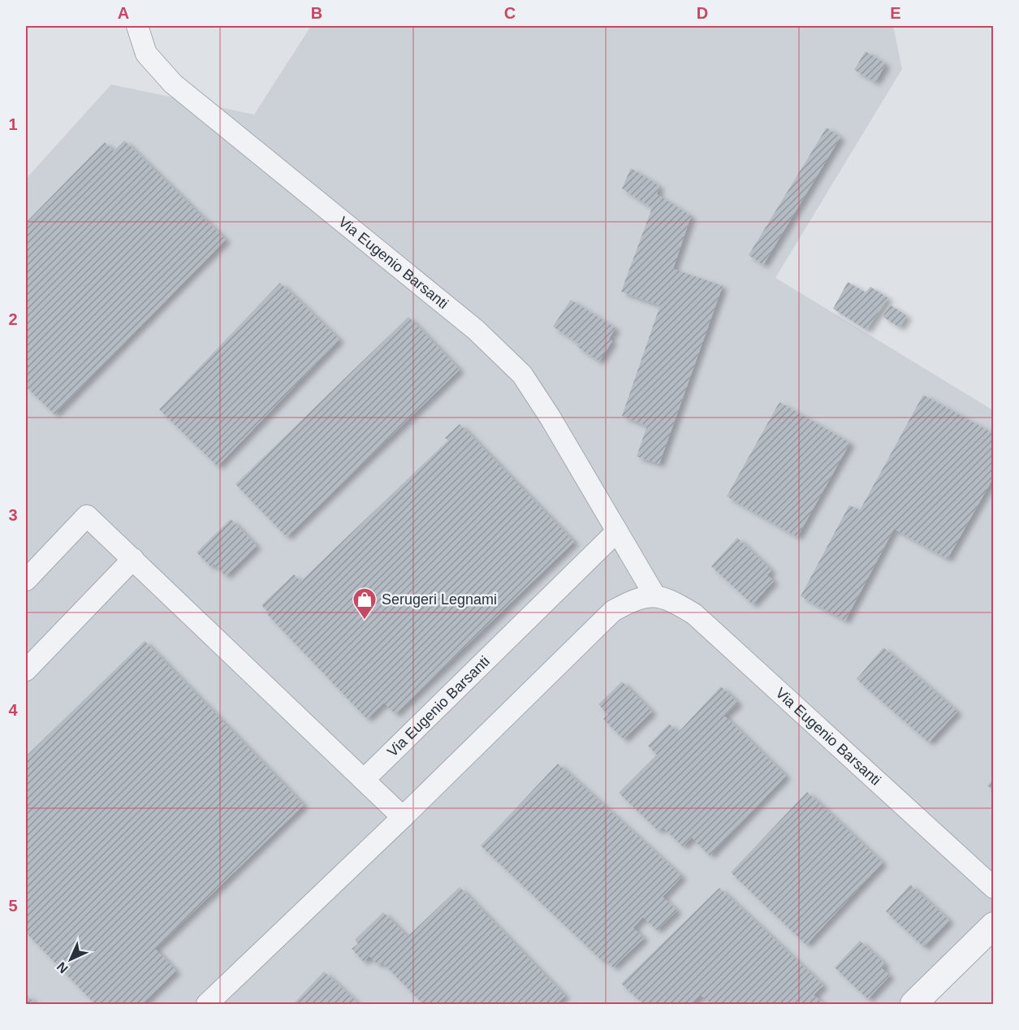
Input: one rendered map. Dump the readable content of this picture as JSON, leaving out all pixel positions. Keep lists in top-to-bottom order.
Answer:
{
  "streets": {
    "street": ["Via Eugenio Barsanti"]
  },
  "places": {
    "shop": ["Serugeri Legnami"]
  },
  "north": "bottom left",
  "grid": {
    "columns": [
      "A",
      "B",
      "C",
      "D",
      "E"
    ],
    "rows": [
      "1",
      "2",
      "3",
      "4",
      "5"
    ]
  }
}
